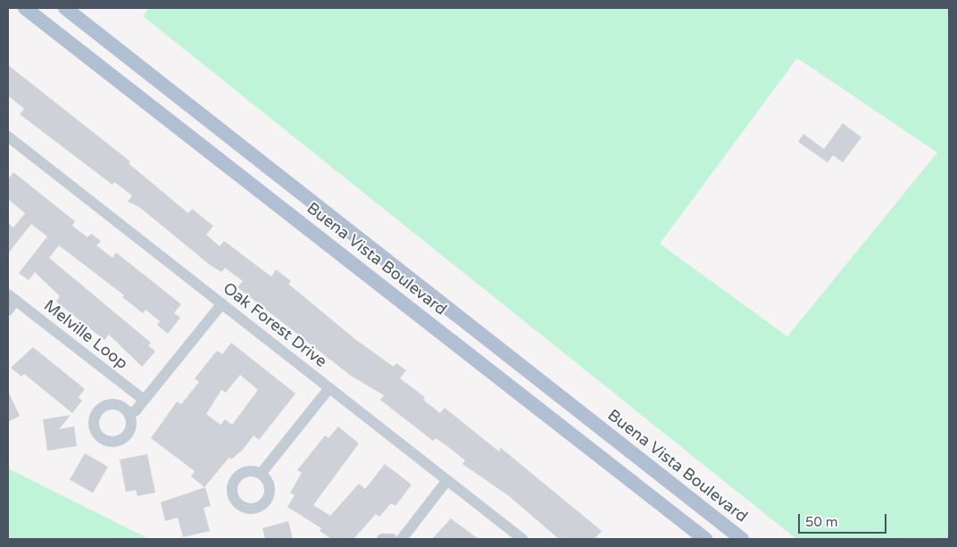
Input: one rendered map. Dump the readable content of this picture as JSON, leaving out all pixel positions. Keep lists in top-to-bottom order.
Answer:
{
  "streets": {
    "main road": ["Buena Vista Boulevard"],
    "street": ["Oak Forest Drive", "Melville Loop"]
  },
  "scale_bar": "50 m"
}
